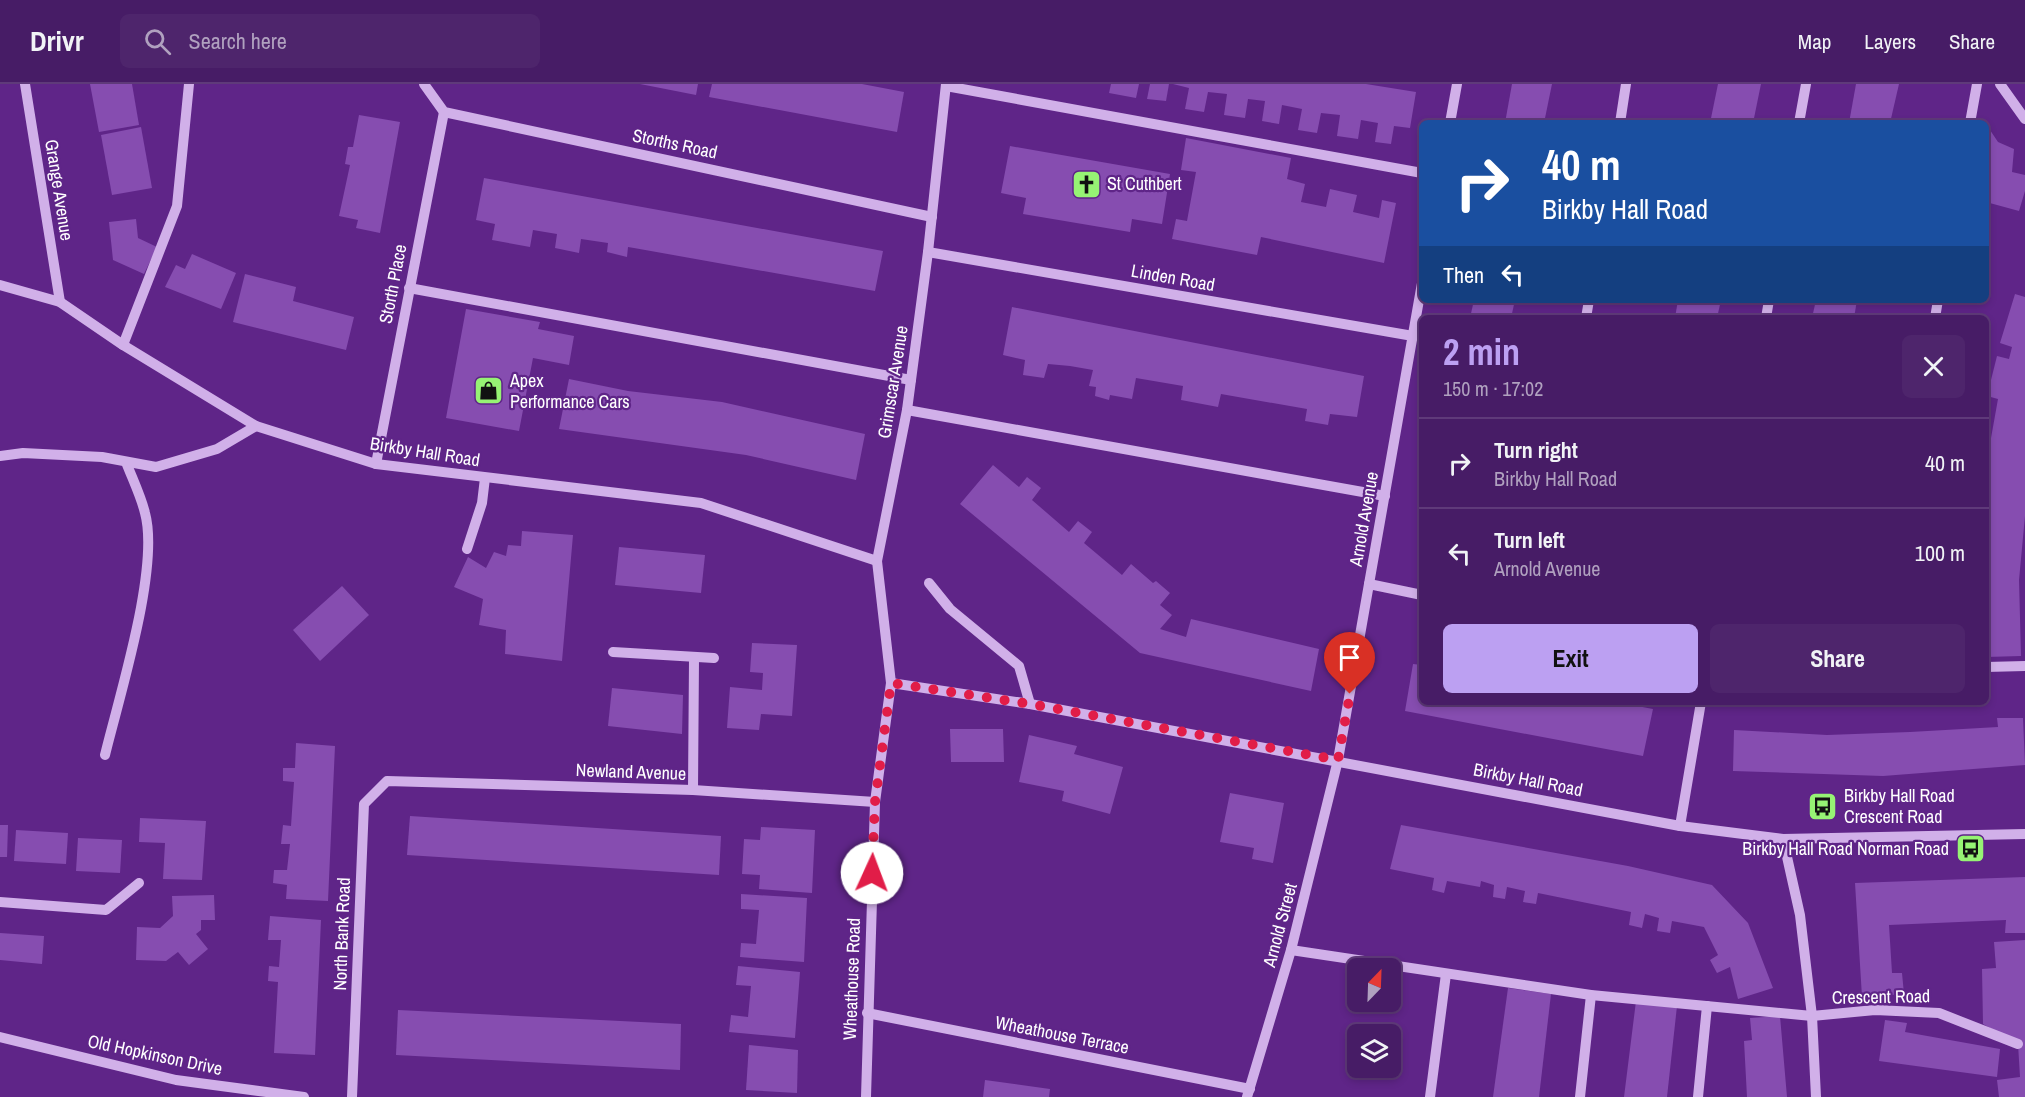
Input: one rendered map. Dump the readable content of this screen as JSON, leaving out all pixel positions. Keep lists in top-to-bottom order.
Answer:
{
  "streets": {
    "street": [
      "Storths Road",
      "Grange Avenue",
      "Linden Road",
      "Storth Place",
      "Grimscar Avenue",
      "Birkby Hall Road",
      "Arnold Avenue",
      "Newland Avenue",
      "Arnold Street",
      "North Bank Road",
      "Wheathouse Road",
      "Crescent Road",
      "Wheathouse Terrace",
      "Old Hopkinson Drive"
    ]
  },
  "crossings": [
    ["Storths Road", "Storth Place"],
    ["Storths Road", "Grimscar Avenue"],
    ["Grange Avenue", "Birkby Hall Road"],
    ["Linden Road", "Grimscar Avenue"],
    ["Linden Road", "Arnold Avenue"],
    ["Storth Place", "Birkby Hall Road"],
    ["Grimscar Avenue", "Birkby Hall Road"],
    ["Grimscar Avenue", "Wheathouse Road"],
    ["Birkby Hall Road", "Arnold Avenue"],
    ["Birkby Hall Road", "Arnold Street"],
    ["Birkby Hall Road", "Wheathouse Road"],
    ["Birkby Hall Road", "Crescent Road"],
    ["Arnold Avenue", "Arnold Street"],
    ["Newland Avenue", "North Bank Road"],
    ["Newland Avenue", "Wheathouse Road"],
    ["Arnold Street", "Wheathouse Terrace"],
    ["Wheathouse Road", "Wheathouse Terrace"]
  ],
  "places": {
    "church": ["St Cuthbert"],
    "shop": ["Apex Performance Cars"],
    "bus stop": ["Birkby Hall Road Crescent Road", "Birkby Hall Road Norman Road"]
  },
  "north": "top right",
  "page": {
    "header": "Drivr",
    "search": "Search here",
    "nav": ["Map", "Layers", "Share"],
    "turn": ["40 m", "Birkby Hall Road"],
    "then": "Then",
    "heading": ["2 min", "150 m · 17:02"],
    "list": [
      {
        "name": "Turn right",
        "note": "Birkby Hall Road",
        "value": "40 m"
      },
      {
        "name": "Turn left",
        "note": "Arnold Avenue",
        "value": "100 m"
      }
    ],
    "buttons": ["Exit", "Share"]
  }
}
